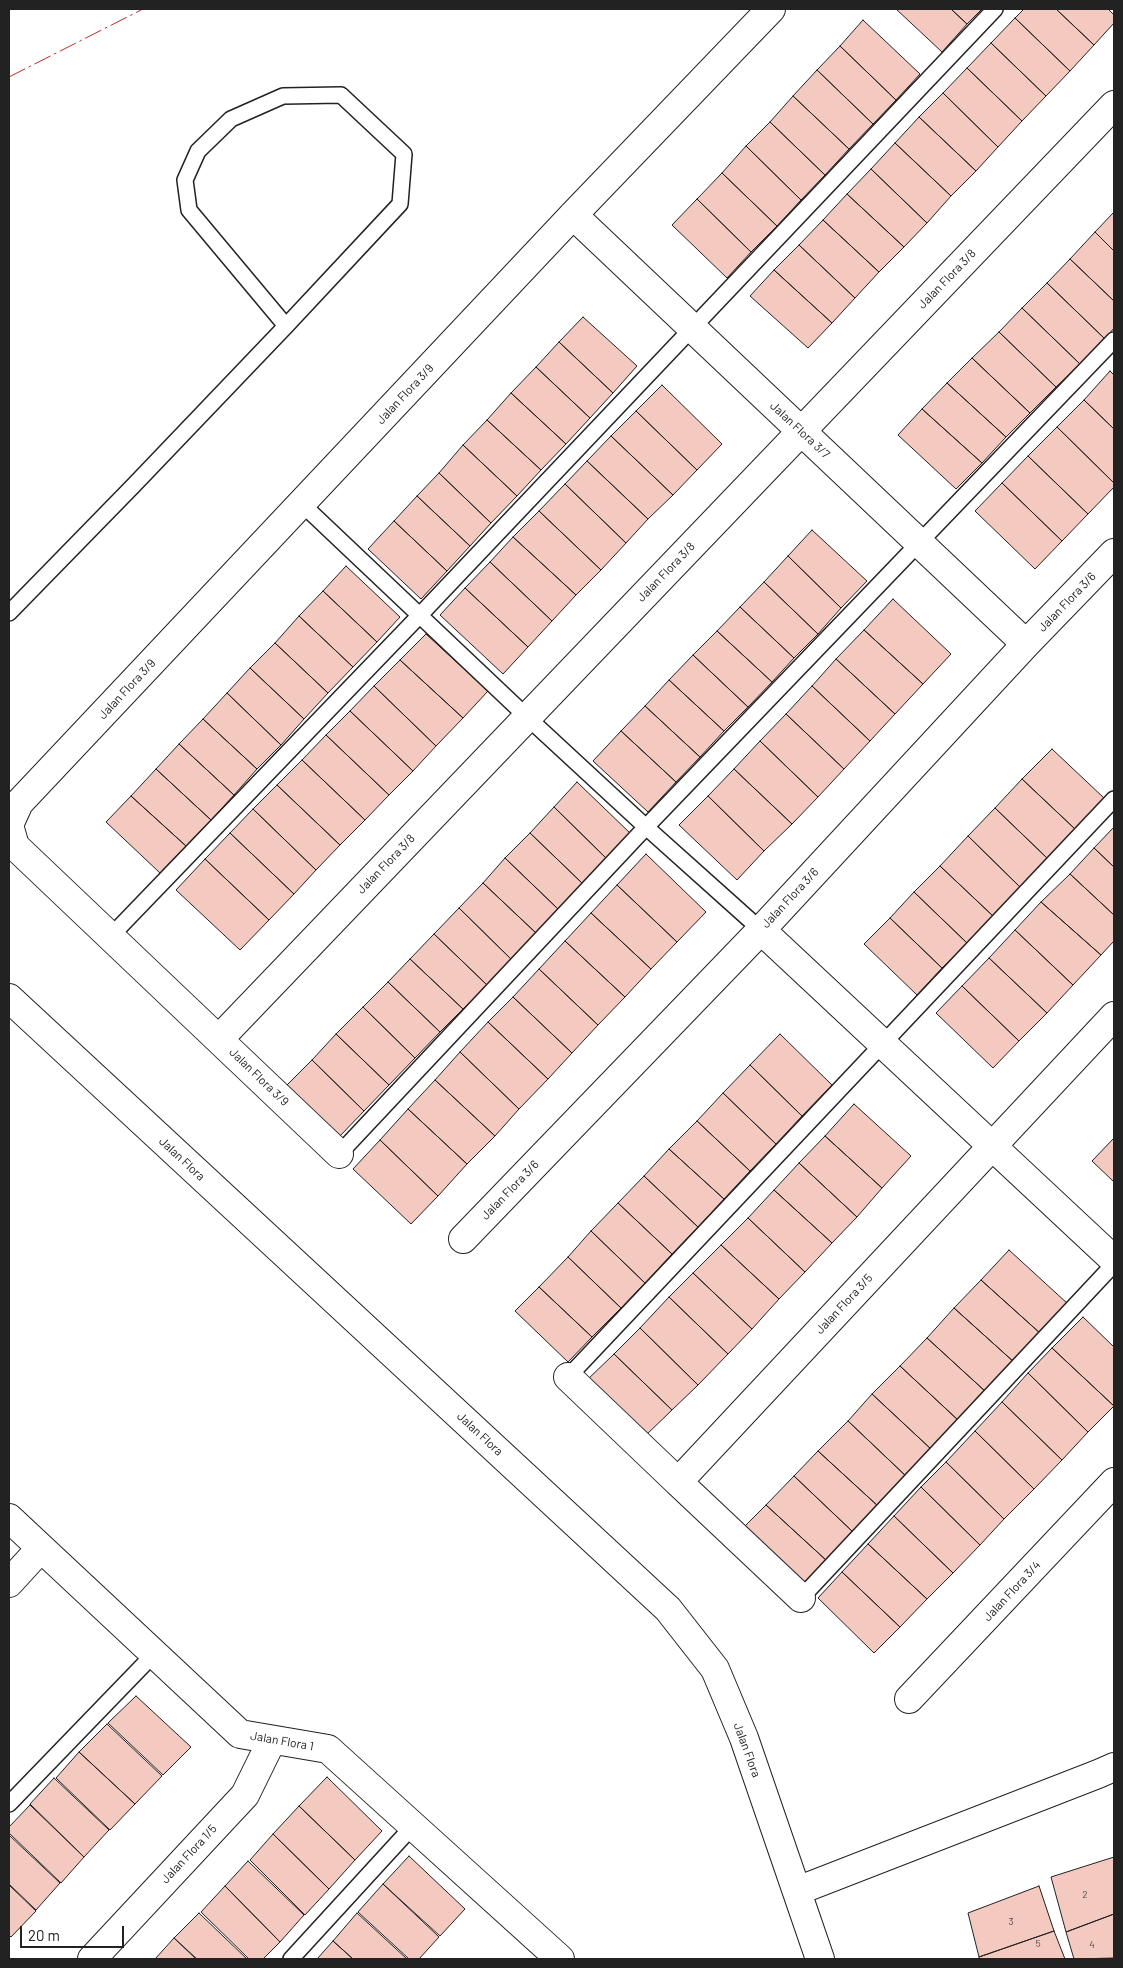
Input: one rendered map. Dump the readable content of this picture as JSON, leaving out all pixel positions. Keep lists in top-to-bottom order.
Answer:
{
  "streets": {
    "street": [
      "Jalan Flora 3/8",
      "Jalan Flora 3/9",
      "Jalan Flora 3/7",
      "Jalan Flora 3/6",
      "Jalan Flora",
      "Jalan Flora 3/5",
      "Jalan Flora 3/4",
      "Jalan Flora 1",
      "Jalan Flora 1/5"
    ]
  },
  "crossings": [
    ["Jalan Flora 3/8", "Jalan Flora 3/9"],
    ["Jalan Flora 3/8", "Jalan Flora 3/7"],
    ["Jalan Flora 3/9", "Jalan Flora 3/7"],
    ["Jalan Flora 3/7", "Jalan Flora 3/6"],
    ["Jalan Flora 1", "Jalan Flora 1/5"]
  ],
  "house_numbers": [
    "2",
    "3",
    "5",
    "4"
  ],
  "scale_bar": "20 m"
}
